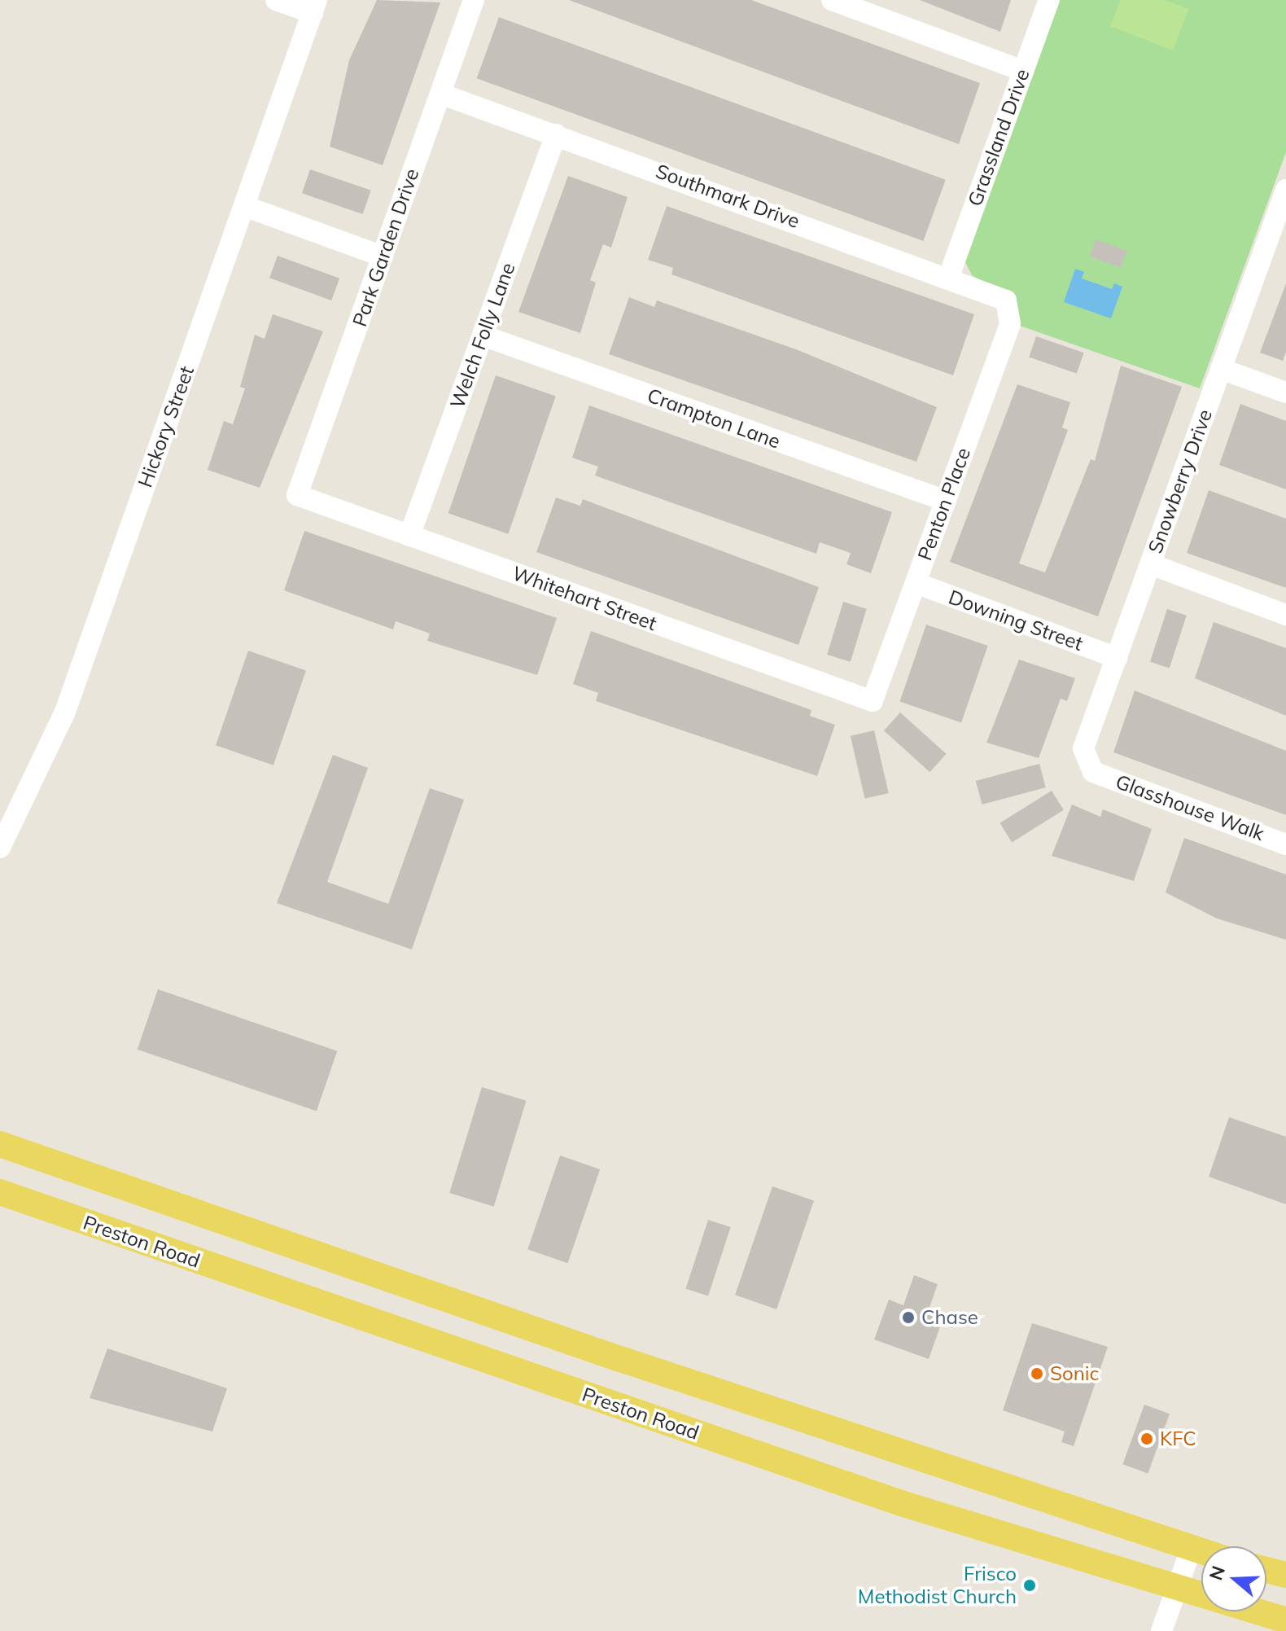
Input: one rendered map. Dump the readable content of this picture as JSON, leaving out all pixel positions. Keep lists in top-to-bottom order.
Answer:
{
  "streets": {
    "main road": ["Preston Road"],
    "street": [
      "Grassland Drive",
      "Southmark Drive",
      "Park Garden Drive",
      "Welch Folly Lane",
      "Crampton Lane",
      "Hickory Street",
      "Snowberry Drive",
      "Penton Place",
      "Whitehart Street",
      "Downing Street",
      "Glasshouse Walk"
    ]
  },
  "crossings": [
    ["Grassland Drive", "Southmark Drive"],
    ["Southmark Drive", "Park Garden Drive"],
    ["Southmark Drive", "Welch Folly Lane"],
    ["Southmark Drive", "Penton Place"],
    ["Park Garden Drive", "Whitehart Street"],
    ["Welch Folly Lane", "Crampton Lane"],
    ["Welch Folly Lane", "Whitehart Street"],
    ["Crampton Lane", "Penton Place"],
    ["Snowberry Drive", "Downing Street"],
    ["Snowberry Drive", "Glasshouse Walk"],
    ["Penton Place", "Whitehart Street"],
    ["Penton Place", "Downing Street"]
  ],
  "places": [
    "Chase",
    "Sonic",
    "KFC",
    "Frisco Methodist Church"
  ],
  "north": "left"
}
